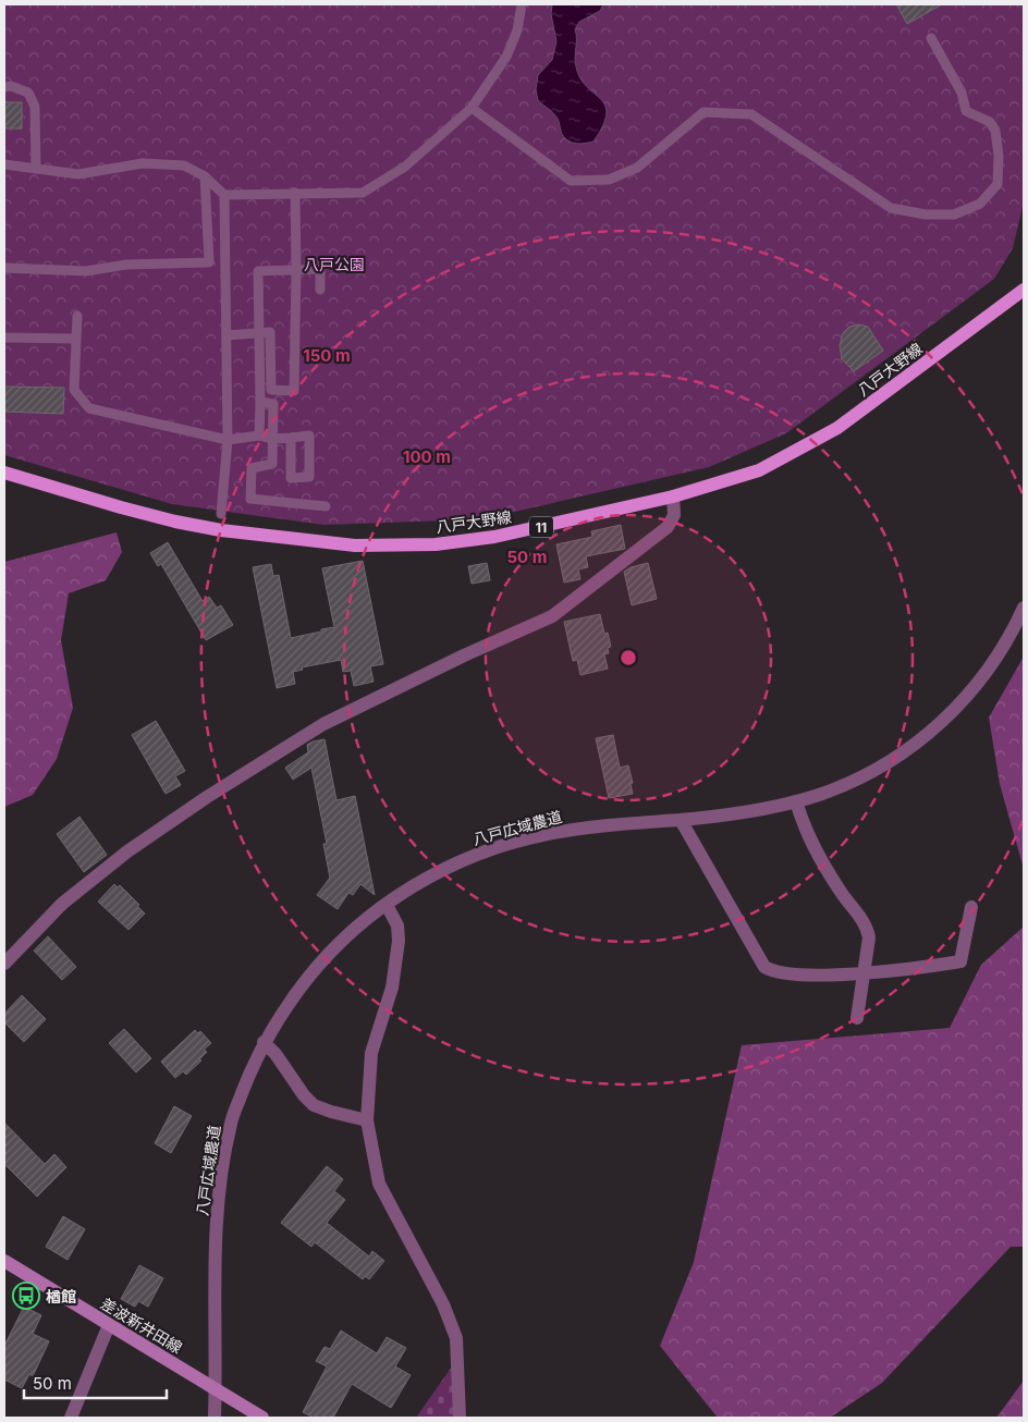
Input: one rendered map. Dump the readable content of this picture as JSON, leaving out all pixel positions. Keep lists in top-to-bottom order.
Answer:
{
  "streets": {
    "main road": ["八戸大野線", "11", "差波新井田線"],
    "street": ["八戸広域農道"]
  },
  "crossings": [
    ["八戸広域農道", "差波新井田線"]
  ],
  "parks": ["八戸公園"],
  "places": {
    "bus stop": ["楢館"]
  },
  "scale_bar": "50 m",
  "rings": ["150 m", "100 m", "50 m"]
}
